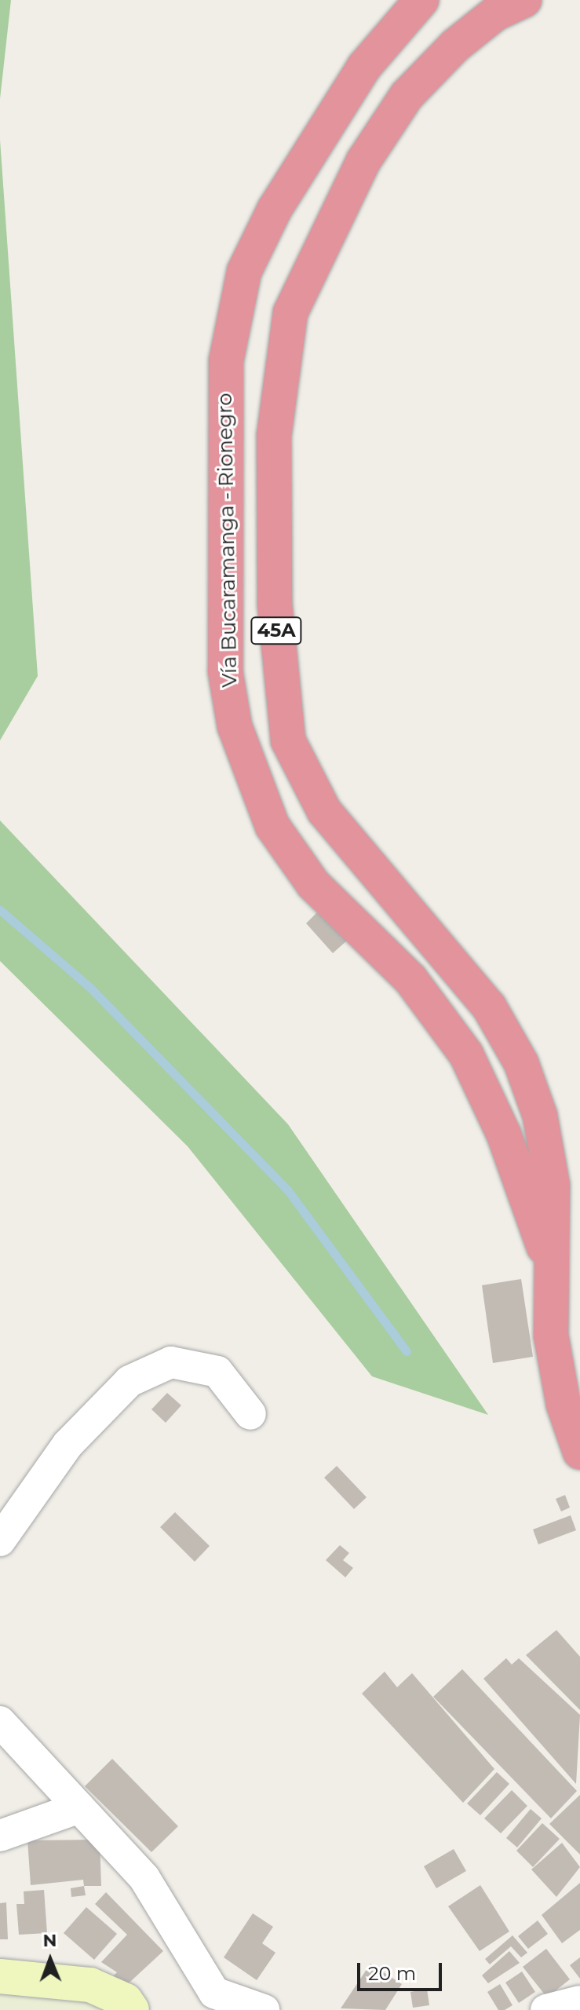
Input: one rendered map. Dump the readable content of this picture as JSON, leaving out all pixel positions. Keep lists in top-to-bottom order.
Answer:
{
  "streets": {
    "highway": ["Vía Bucaramanga - Rionegro", "45A"]
  },
  "scale_bar": "20 m",
  "north": "top"
}
